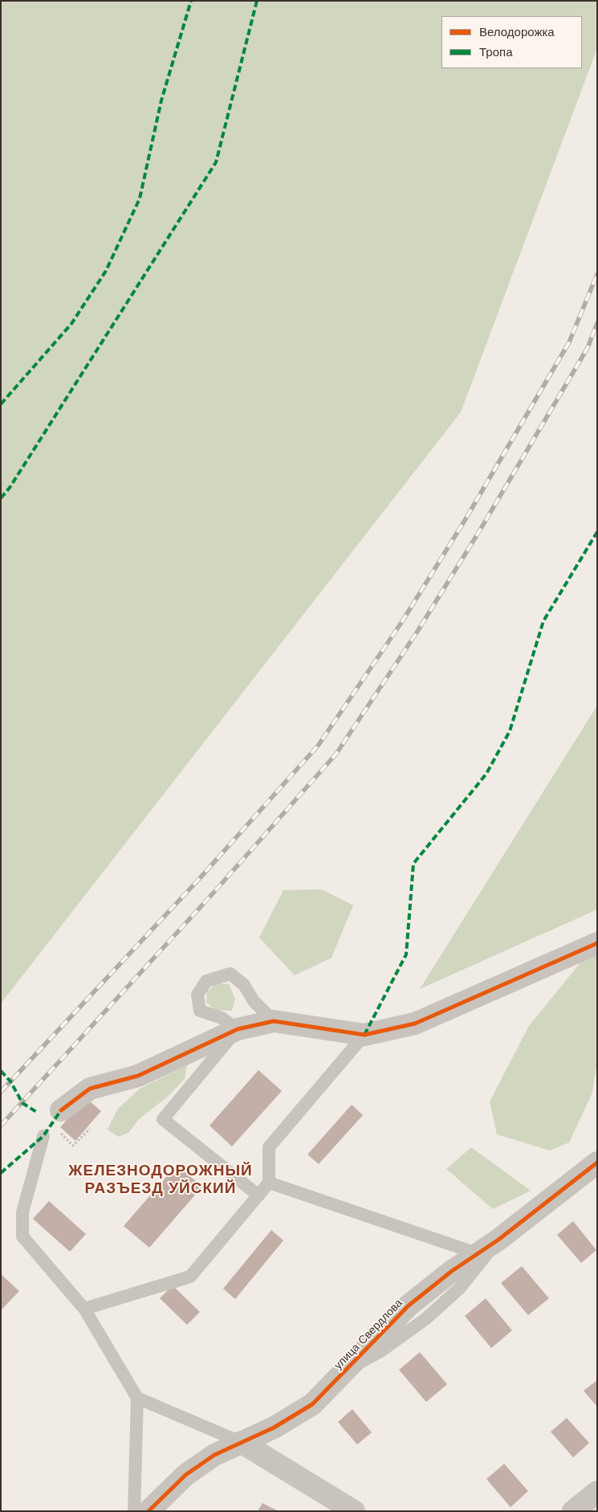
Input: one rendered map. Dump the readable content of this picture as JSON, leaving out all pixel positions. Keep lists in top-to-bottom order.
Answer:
{
  "streets": {
    "street": ["улица Свердлова"]
  },
  "districts": ["ЖЕЛЕЗНОДОРОЖНЫЙ РАЗЪЕЗД УЙСКИЙ"],
  "legend": ["Велодорожка", "Тропа"]
}
